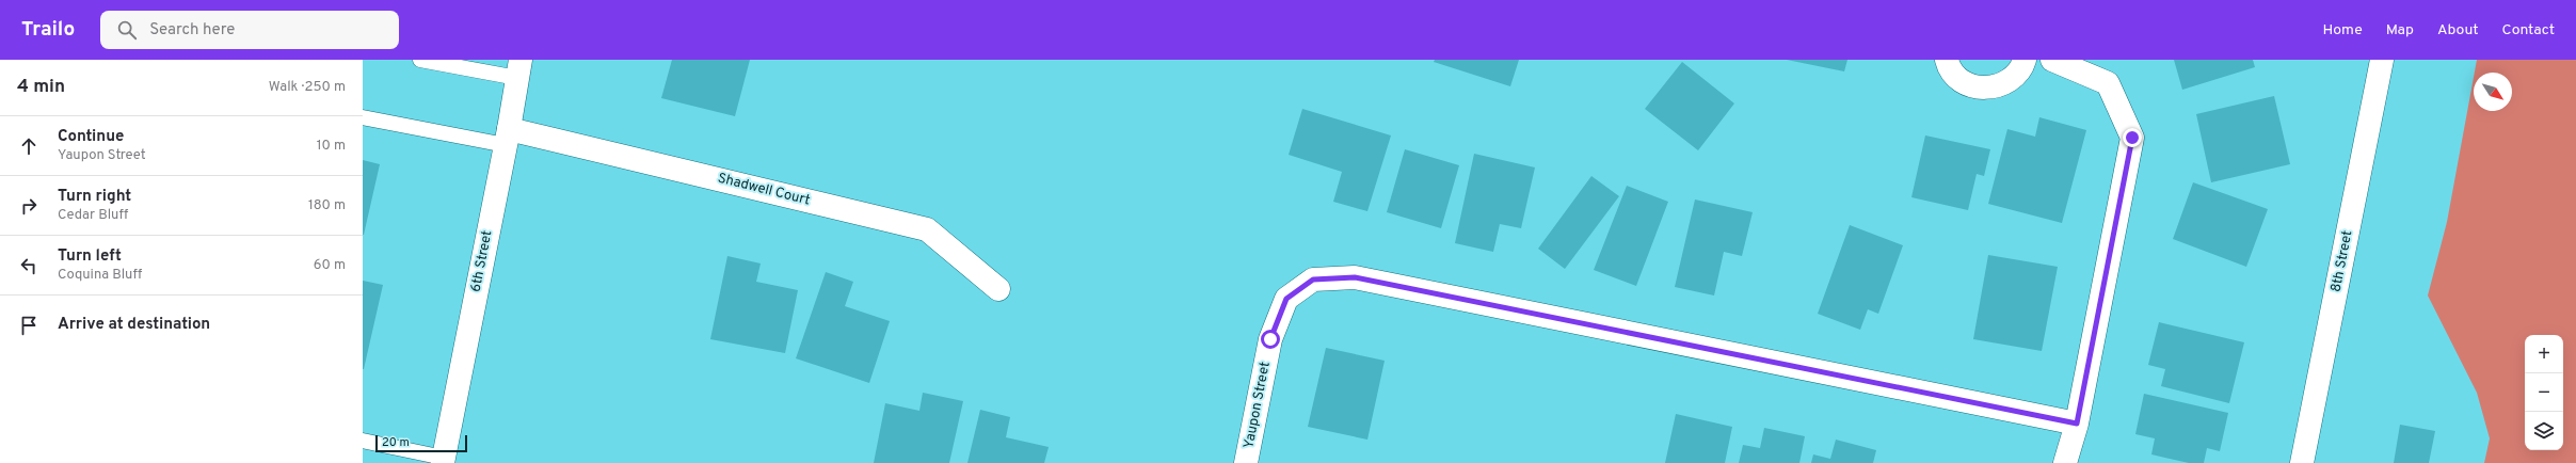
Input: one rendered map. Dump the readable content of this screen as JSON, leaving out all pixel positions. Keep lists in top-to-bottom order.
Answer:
{
  "streets": {
    "street": [
      "Shadwell Court",
      "6th Street",
      "8th Street",
      "Yaupon Street"
    ]
  },
  "crossings": [
    ["Shadwell Court", "6th Street"]
  ],
  "scale_bar": "20 m",
  "north": "bottom right",
  "page": {
    "header": "Trailo",
    "search": "Search here",
    "nav": [
      "Home",
      "Map",
      "About",
      "Contact"
    ],
    "heading": ["4 min", "Walk · 250 m"],
    "list": [
      ["Continue", "Yaupon Street", "10 m"],
      ["Turn right", "Cedar Bluff", "180 m"],
      ["Turn left", "Coquina Bluff", "60 m"],
      "Arrive at destination"
    ],
    "map_buttons": ["+", "−"],
    "scale": "20 m"
  }
}
